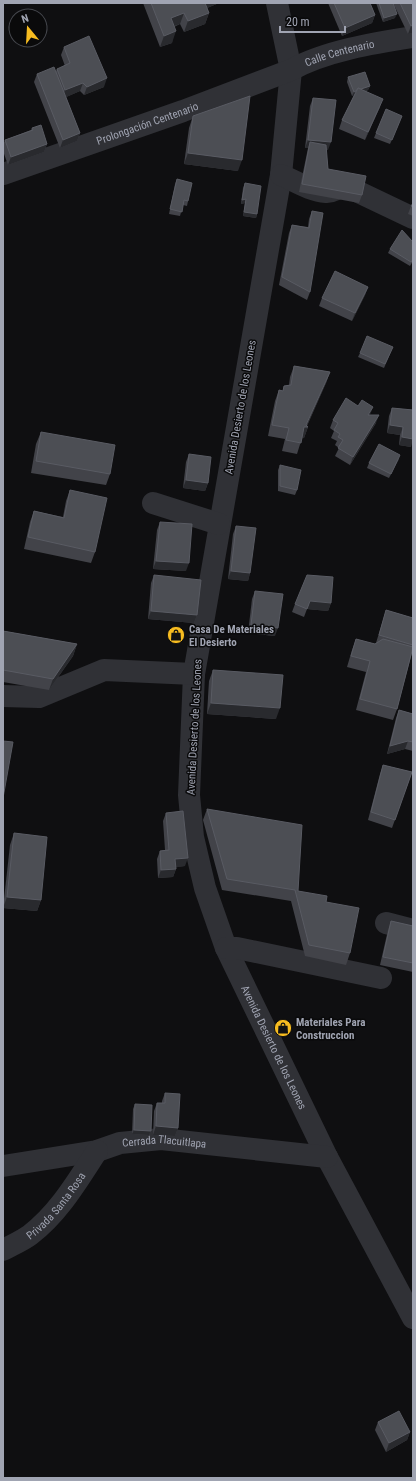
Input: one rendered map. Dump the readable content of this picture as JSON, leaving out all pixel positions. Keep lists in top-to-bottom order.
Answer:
{
  "streets": {
    "street": [
      "Calle Centenario",
      "Prolongación Centenario",
      "Avenida Desierto de los Leones",
      "Cerrada Tlacuitlapa",
      "Privada Santa Rosa"
    ]
  },
  "crossings": [
    ["Calle Centenario", "Prolongación Centenario"],
    ["Calle Centenario", "Avenida Desierto de los Leones"],
    ["Prolongación Centenario", "Avenida Desierto de los Leones"],
    ["Avenida Desierto de los Leones", "Cerrada Tlacuitlapa"],
    ["Cerrada Tlacuitlapa", "Privada Santa Rosa"]
  ],
  "places": {
    "shop": ["Casa De Materiales El Desierto", "Materiales Para Construccion"]
  },
  "scale_bar": "20 m",
  "north": "top"
}
